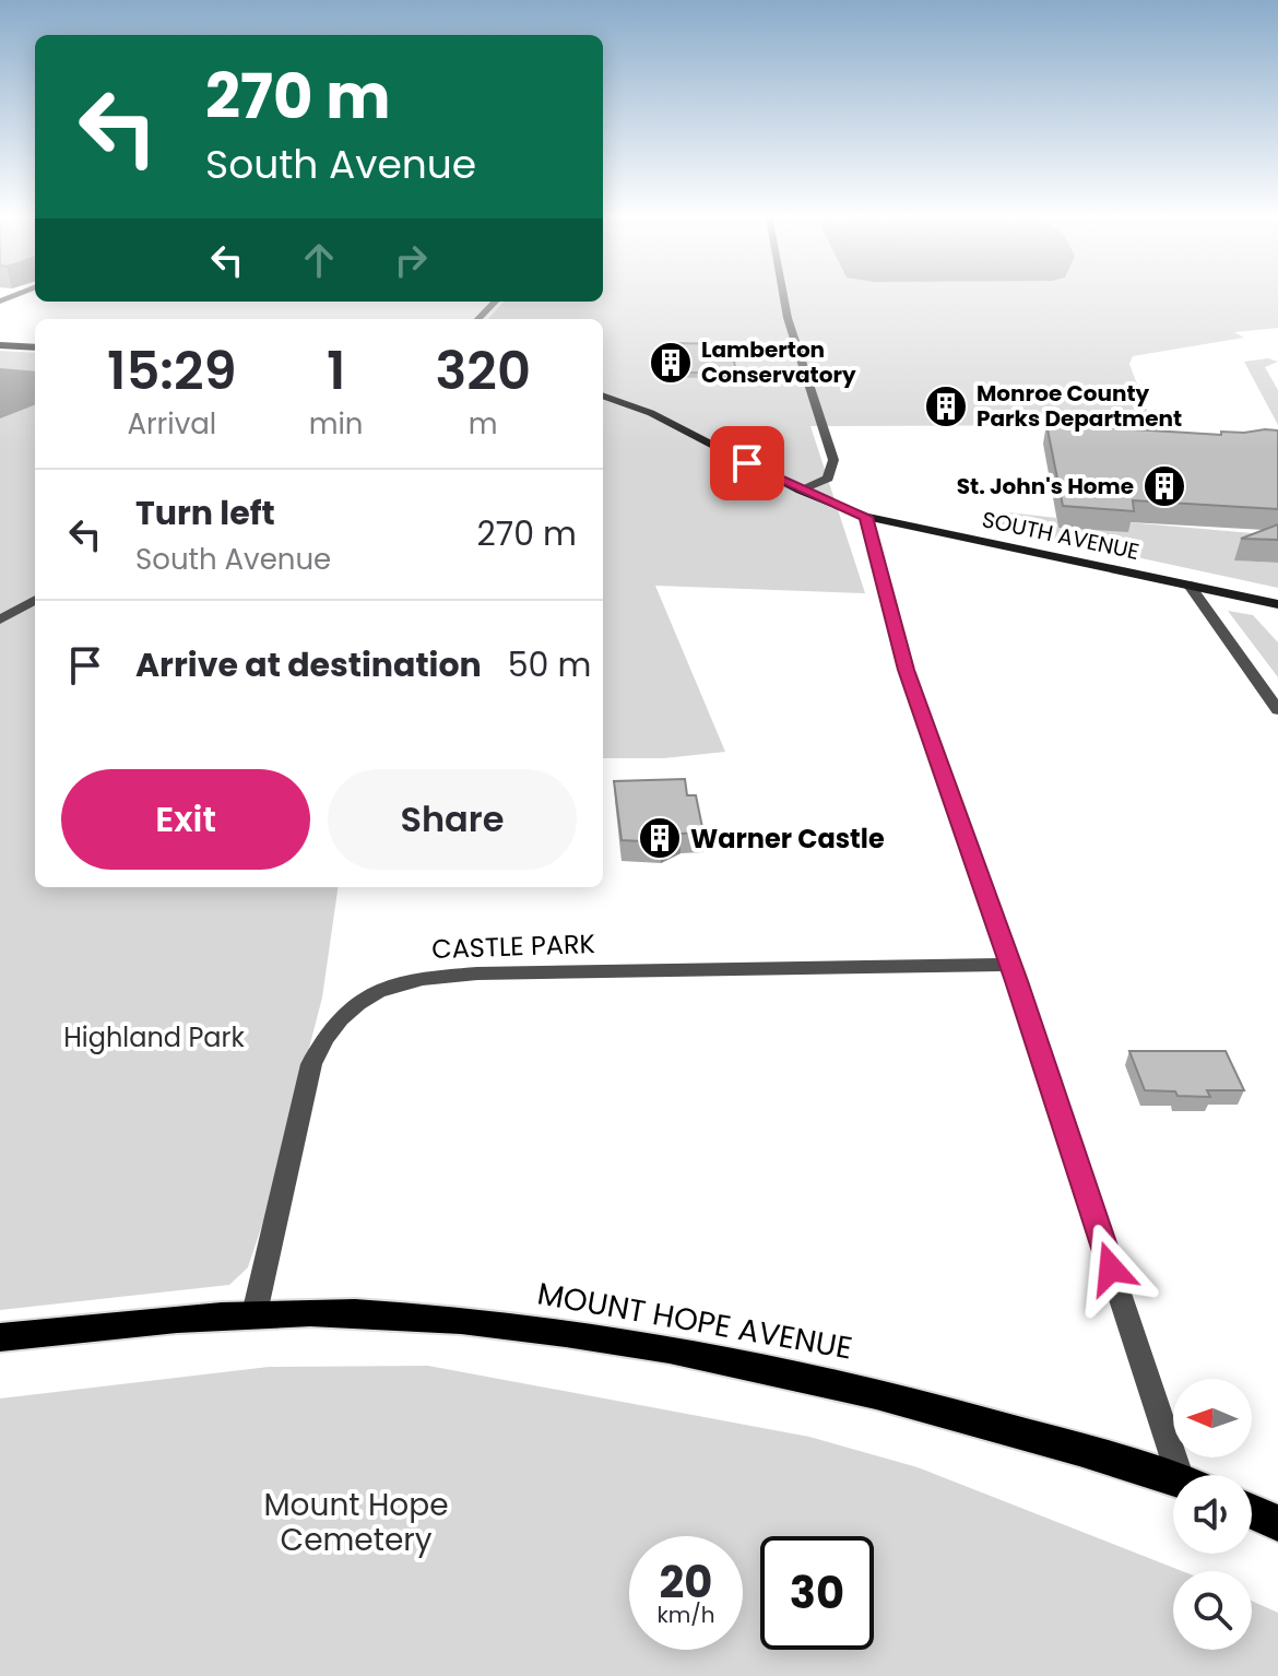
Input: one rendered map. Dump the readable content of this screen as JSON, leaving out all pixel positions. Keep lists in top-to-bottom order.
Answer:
{
  "streets": {
    "main road": ["SOUTH AVENUE", "MOUNT HOPE AVENUE"],
    "street": ["CASTLE PARK"]
  },
  "crossings": [
    ["CASTLE PARK", "MOUNT HOPE AVENUE"]
  ],
  "parks": ["Highland Park", "Mount Hope Cemetery"],
  "places": {
    "building": [
      "Lamberton Conservatory",
      "Monroe County Parks Department",
      "St. John's Home",
      "Warner Castle"
    ]
  },
  "north": "left",
  "page": {
    "turn": ["270 m", "South Avenue"],
    "eta": [
      "15:29",
      "Arrival",
      "1",
      "min",
      "320",
      "m"
    ],
    "list": [
      {
        "name": "Turn left",
        "note": "South Avenue",
        "value": "270 m"
      },
      {
        "name": "Arrive at destination",
        "value": "50 m"
      }
    ],
    "buttons": ["Exit", "Share"],
    "speed": "20 km/h",
    "limit": "30"
  }
}
